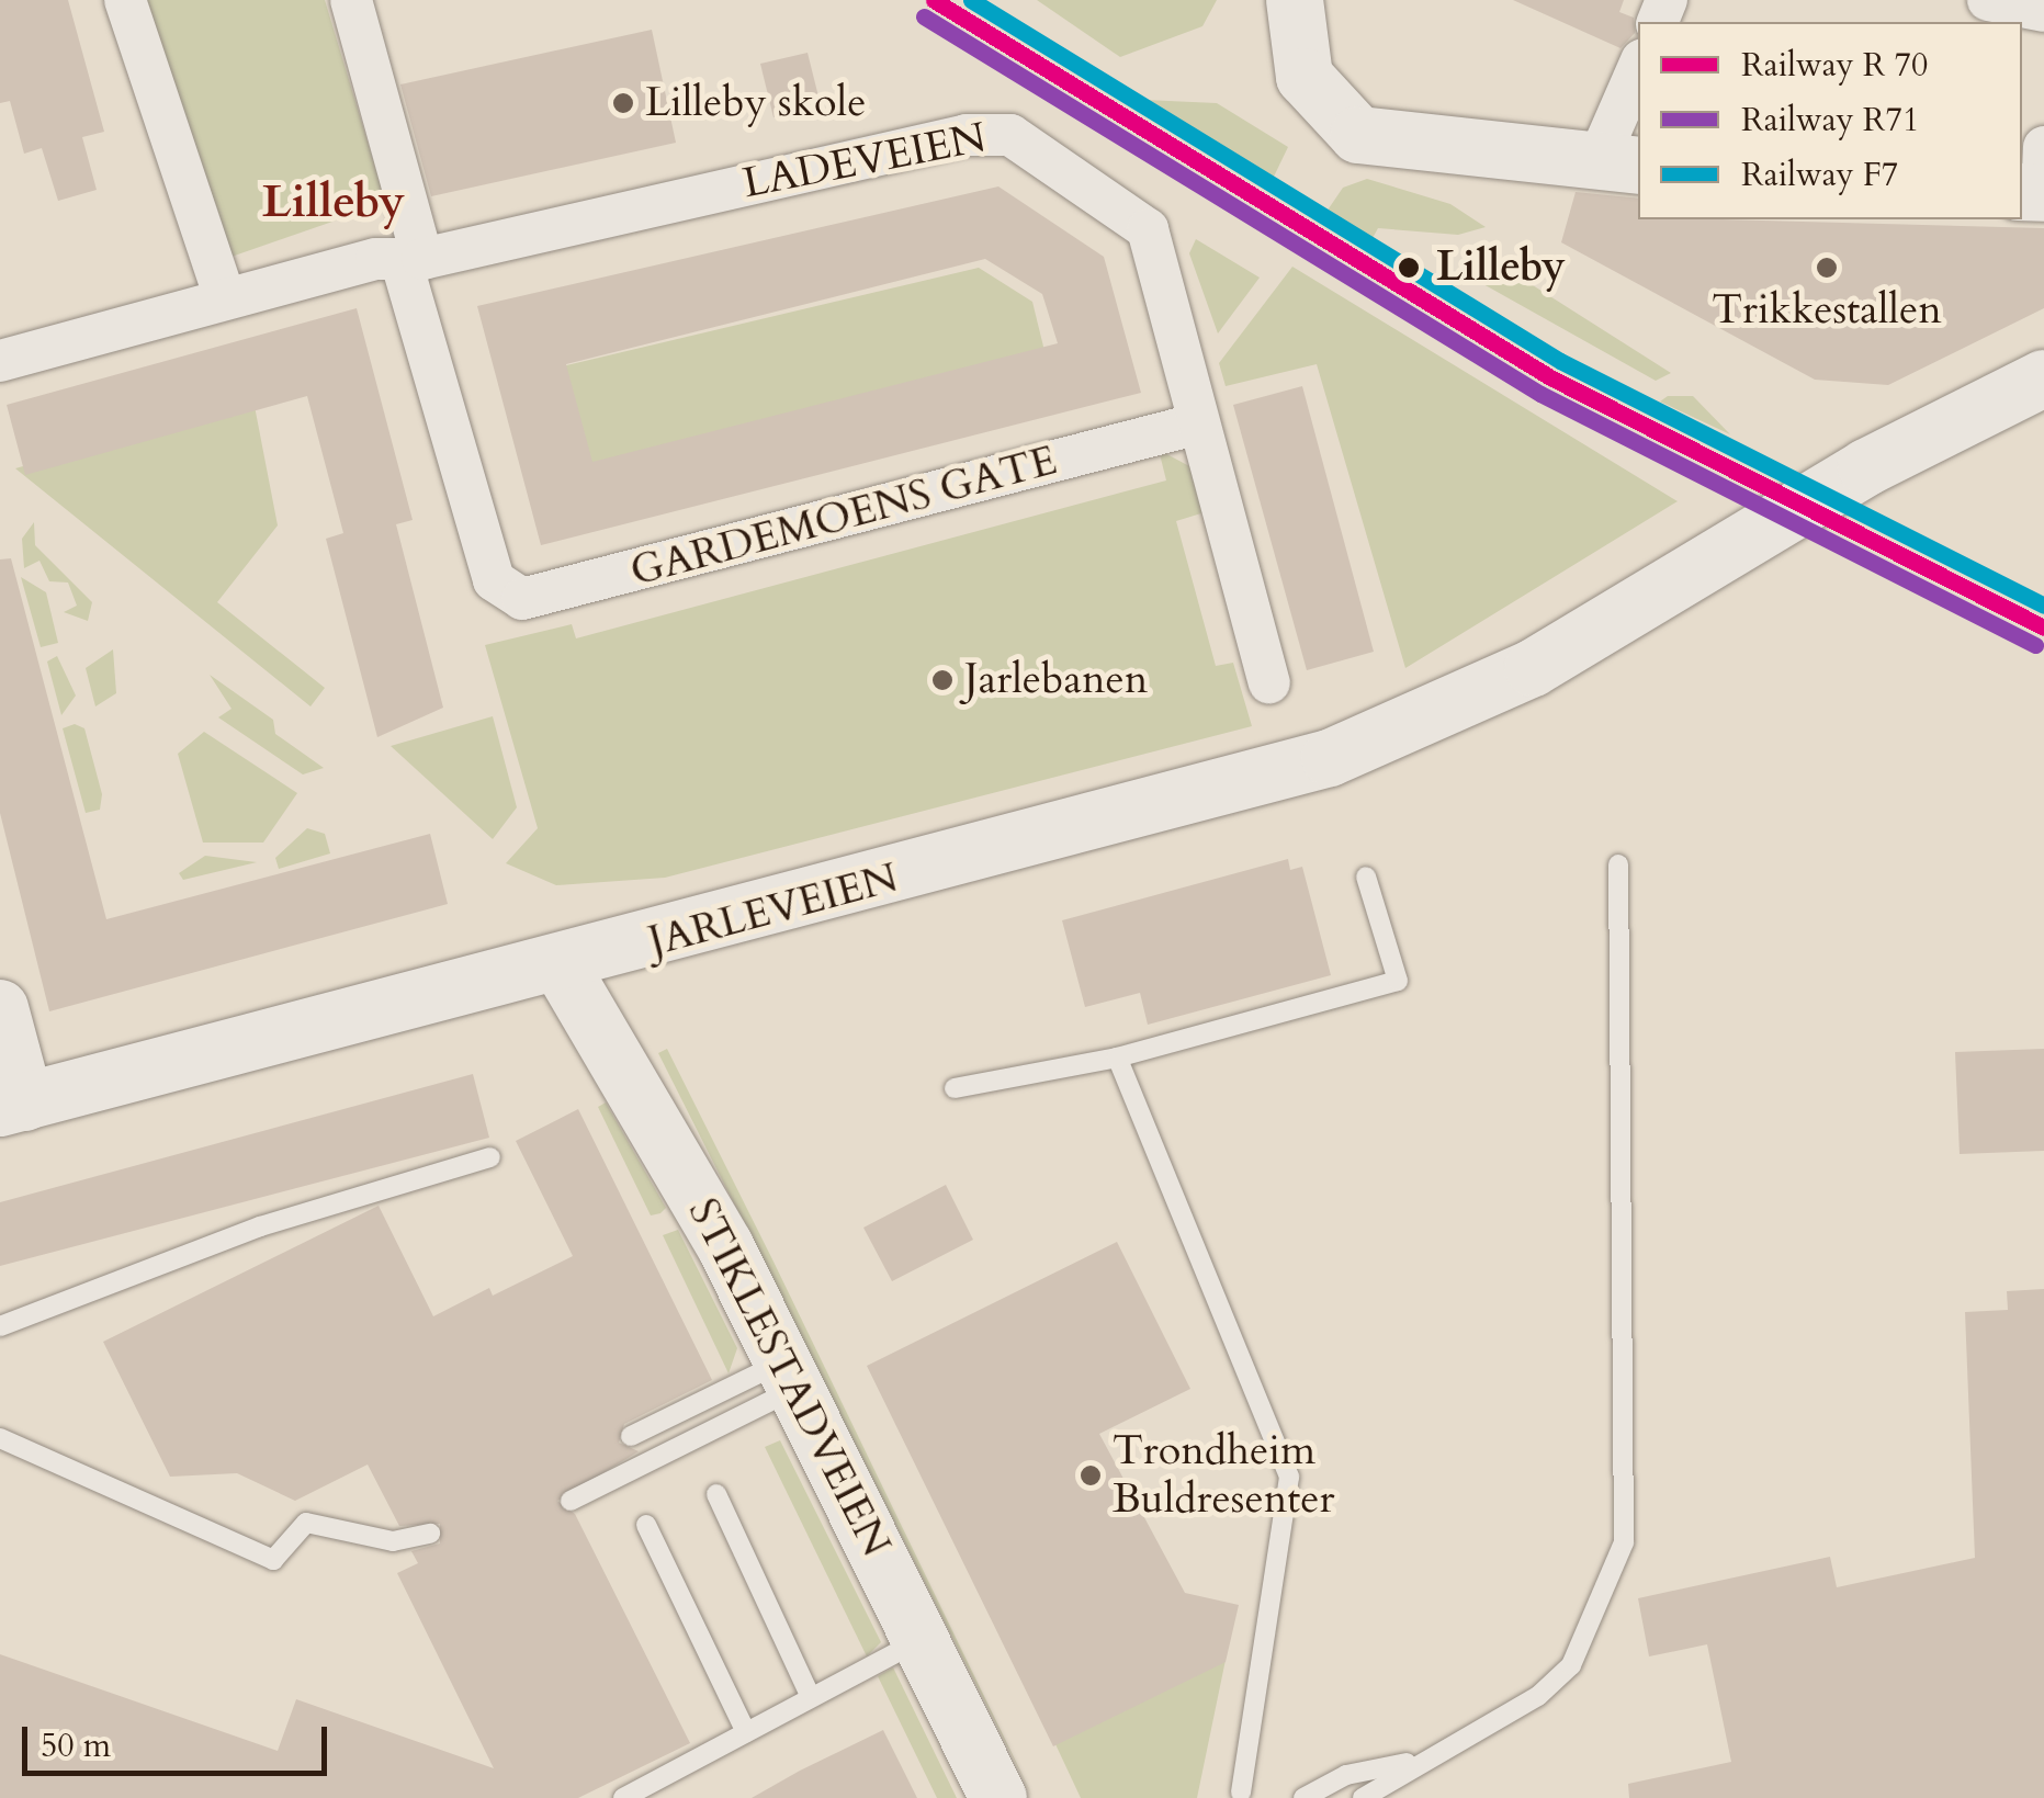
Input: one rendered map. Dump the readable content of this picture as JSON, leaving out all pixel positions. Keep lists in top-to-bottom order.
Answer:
{
  "streets": {
    "street": [
      "LADEVEIEN",
      "GARDEMOENS GATE",
      "JARLEVEIEN",
      "STIKLESTADVEIEN"
    ]
  },
  "crossings": [
    ["LADEVEIEN", "GARDEMOENS GATE"],
    ["JARLEVEIEN", "STIKLESTADVEIEN"]
  ],
  "districts": ["Lilleby"],
  "places": [
    "Lilleby skole",
    "Lilleby",
    "Trikkestallen",
    "Jarlebanen",
    "Trondheim Buldresenter"
  ],
  "lines": ["rail line F7", "rail line R71"],
  "legend": ["Railway R 70", "Railway R71", "Railway F7"],
  "scale_bar": "50 m"
}
